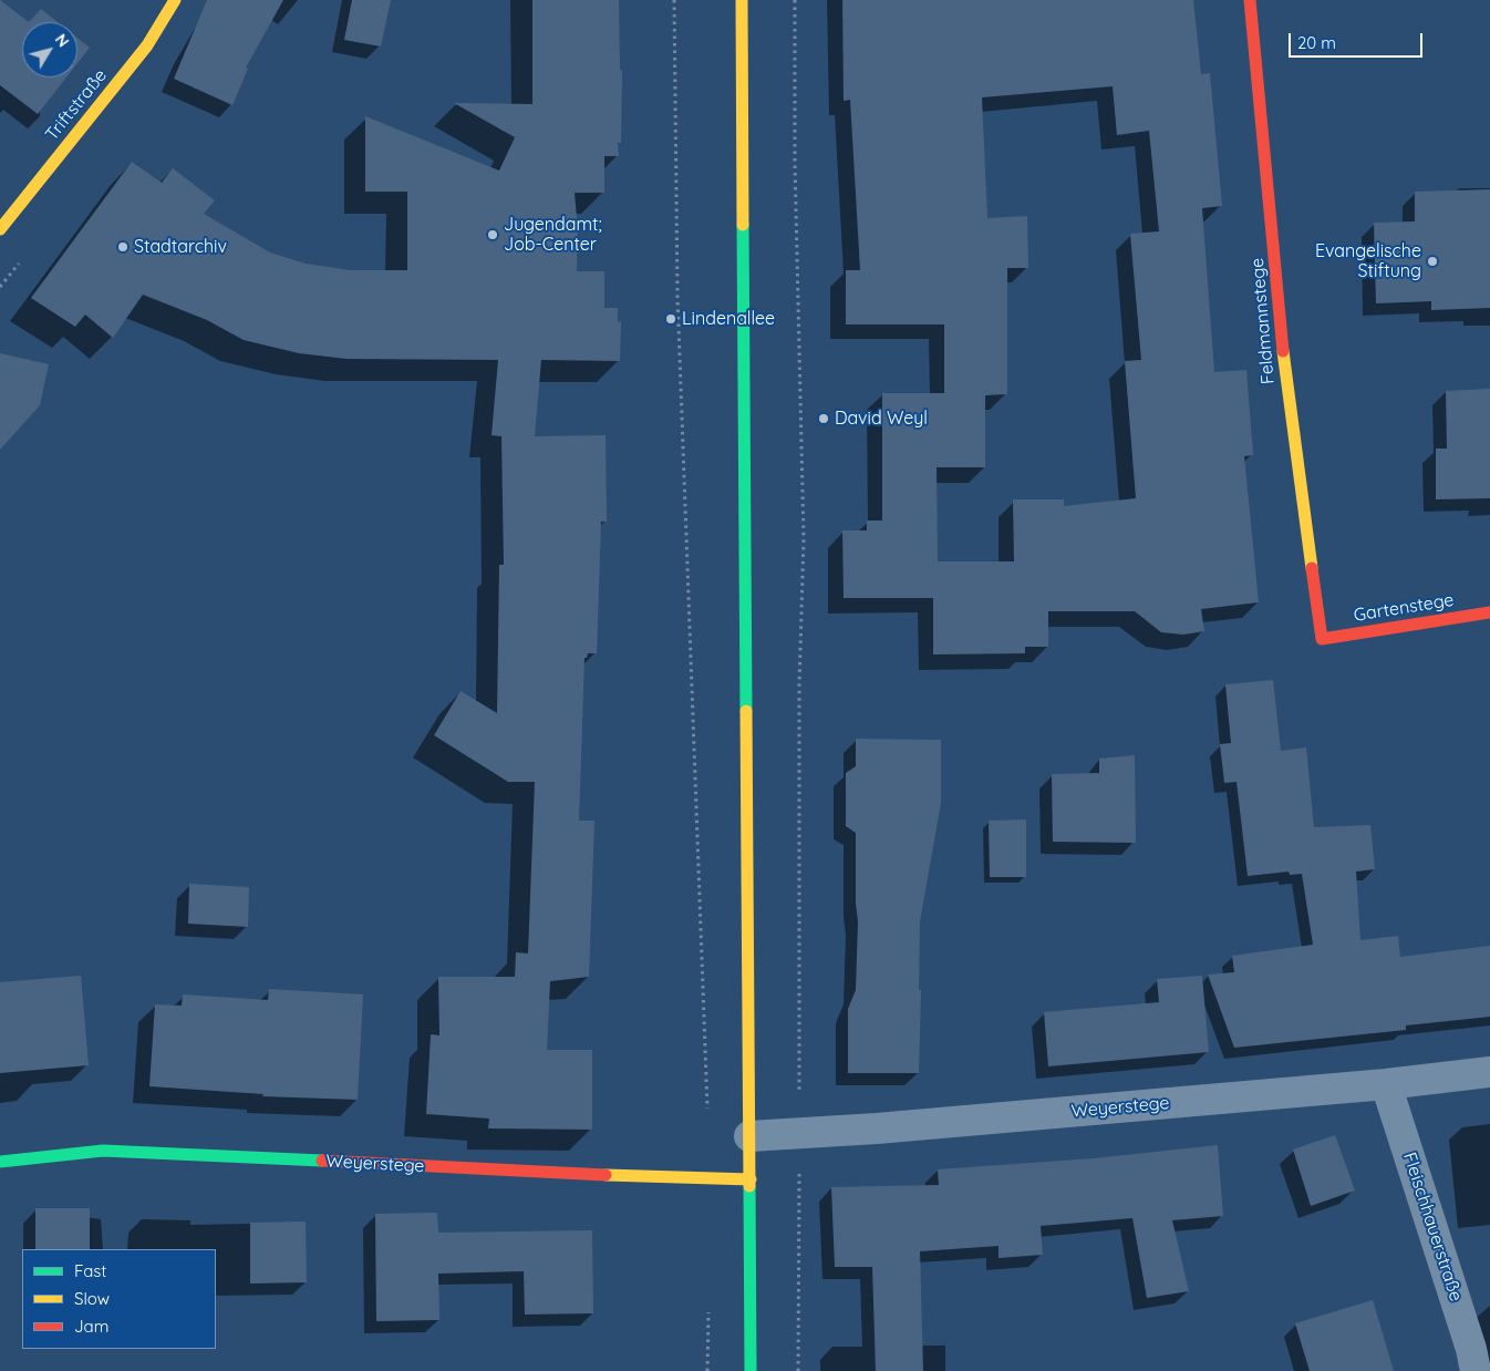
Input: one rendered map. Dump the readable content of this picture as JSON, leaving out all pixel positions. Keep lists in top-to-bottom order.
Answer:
{
  "streets": {
    "street": [
      "Triftstraße",
      "Feldmannstege",
      "Gartenstege",
      "Weyerstege",
      "Fleischhauerstraße"
    ]
  },
  "crossings": [
    ["Feldmannstege", "Gartenstege"],
    ["Weyerstege", "Fleischhauerstraße"]
  ],
  "places": [
    "Jugendamt; Job-Center",
    "Stadtarchiv",
    "Evangelische Stiftung",
    "Lindenallee",
    "David Weyl"
  ],
  "legend": ["Fast", "Slow", "Jam"],
  "scale_bar": "20 m",
  "north": "top right"
}
